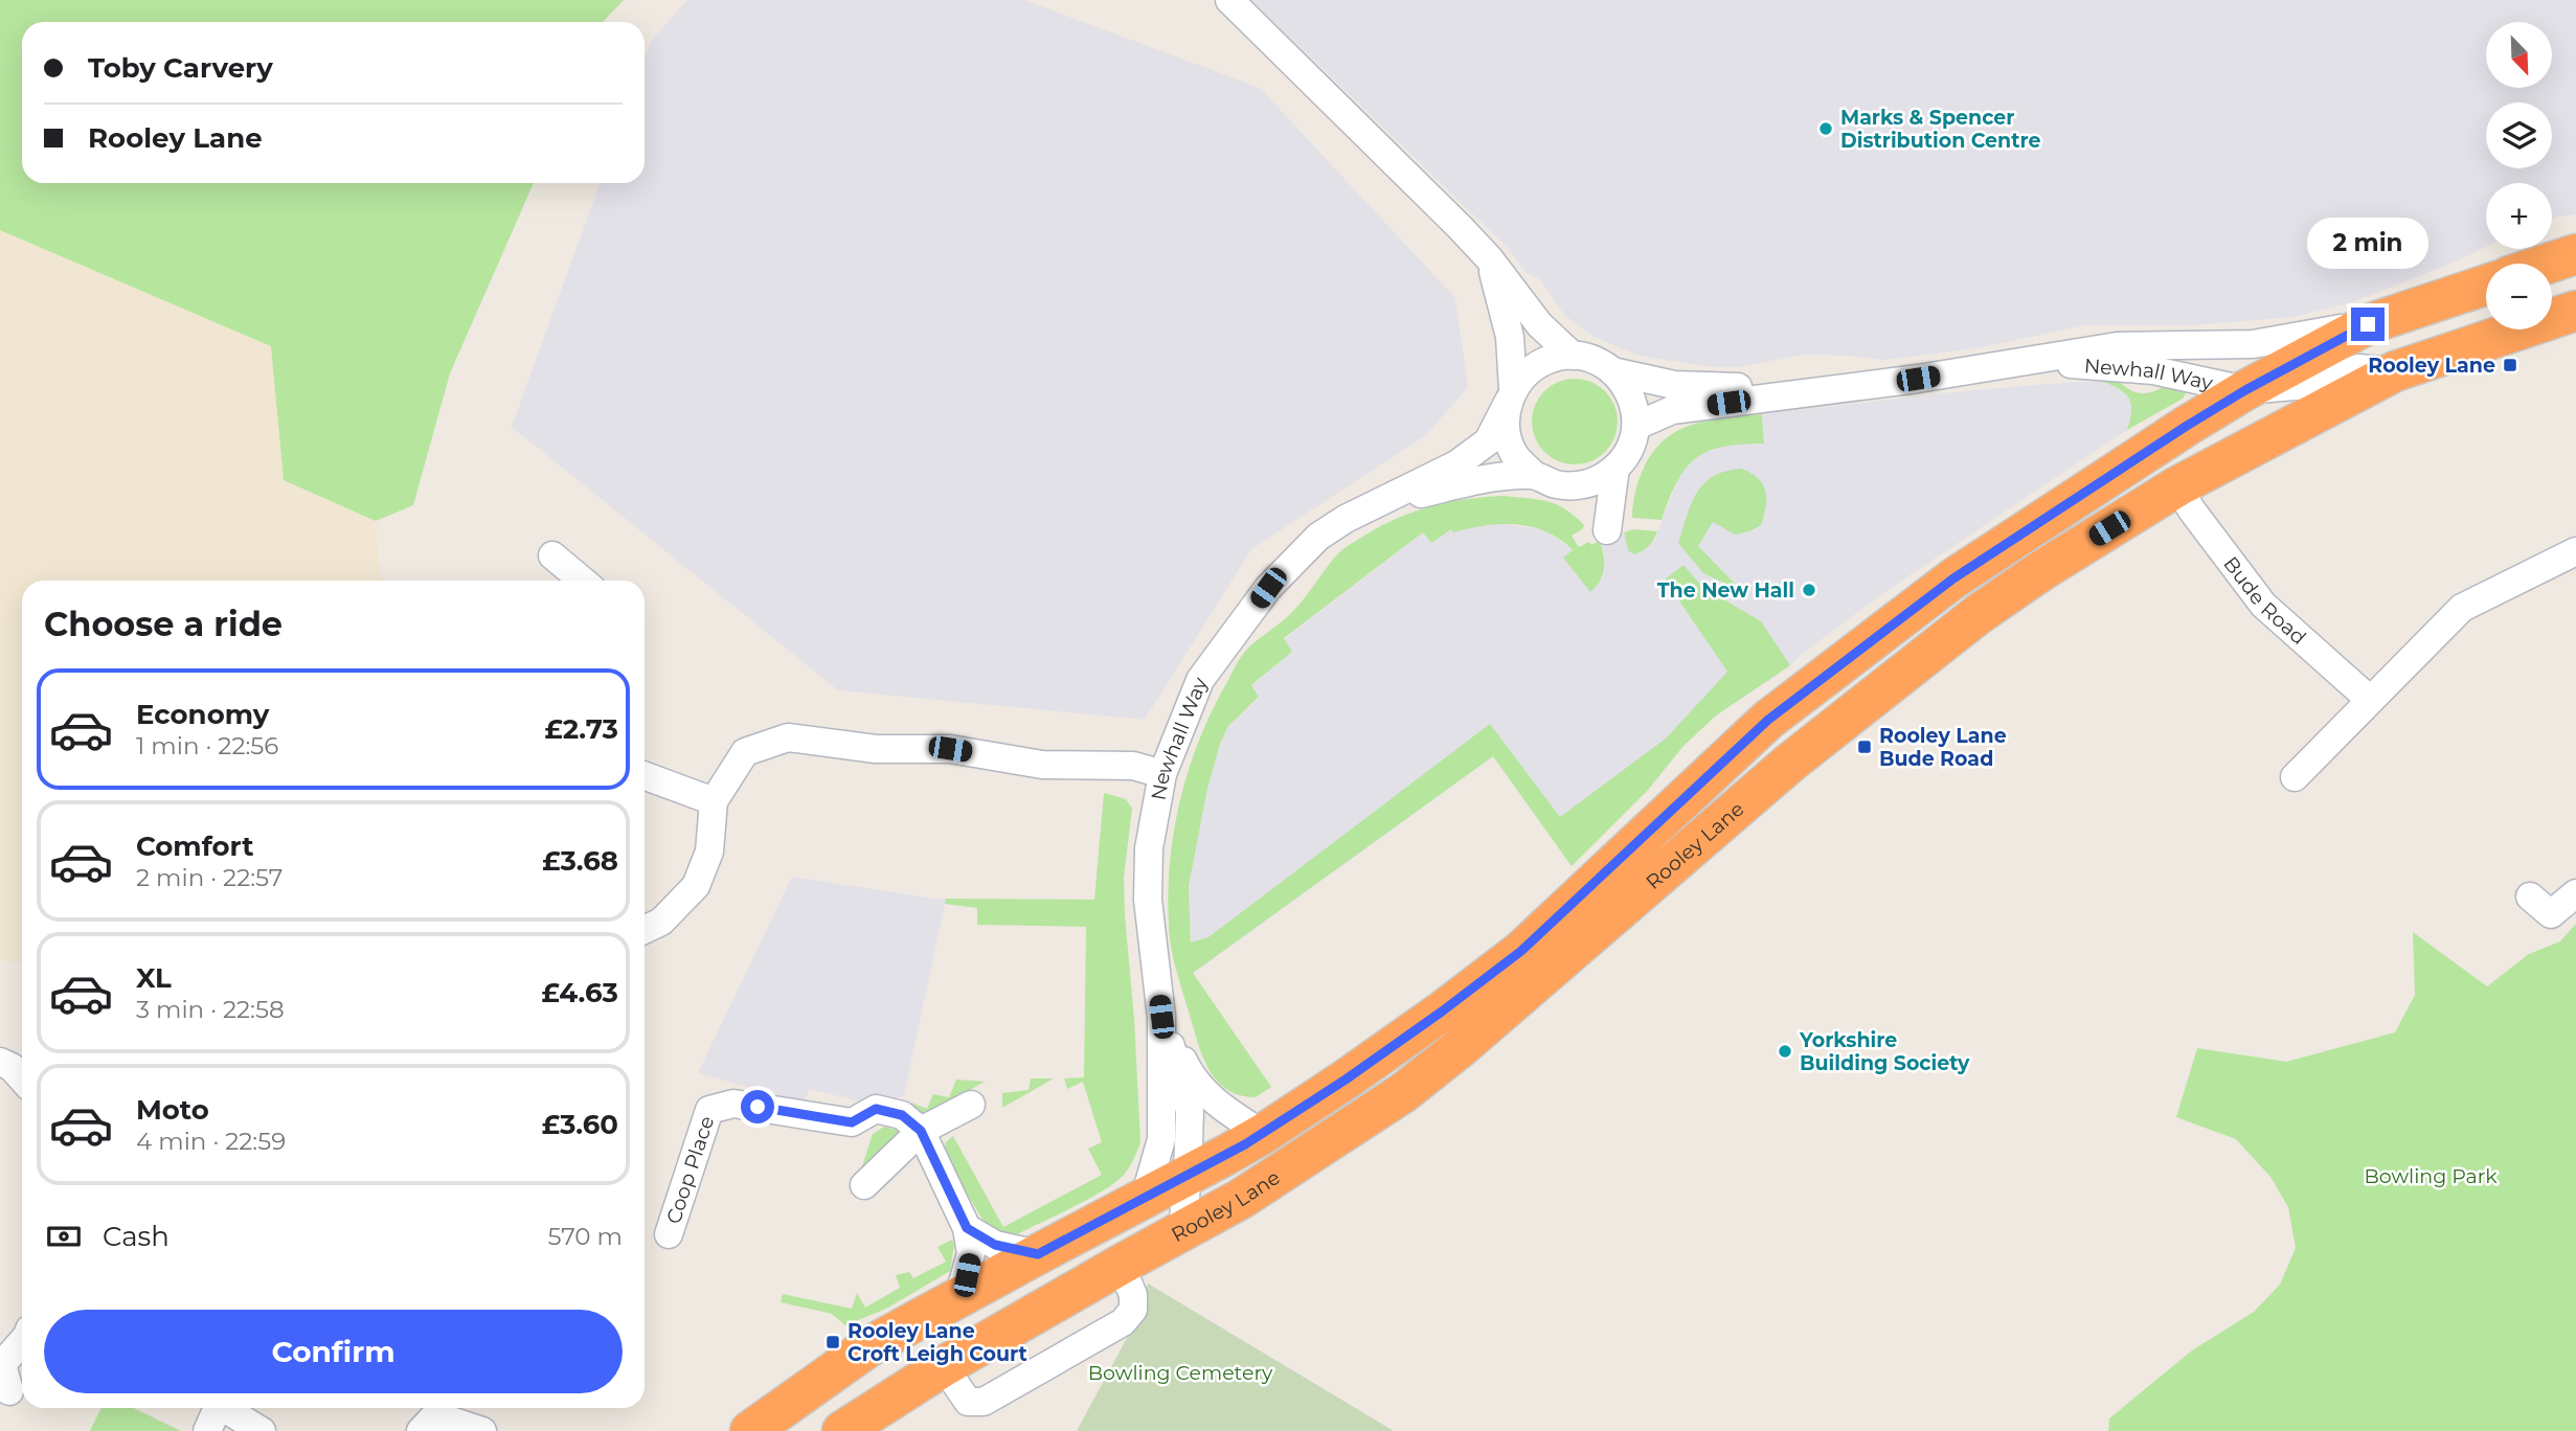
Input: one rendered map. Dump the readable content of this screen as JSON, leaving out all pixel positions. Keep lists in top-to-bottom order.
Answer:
{
  "streets": {
    "highway": ["Rooley Lane"],
    "street": ["Newhall Way", "Bude Road", "Coop Place"]
  },
  "crossings": [
    ["Newhall Way", "Rooley Lane"],
    ["Bude Road", "Rooley Lane"]
  ],
  "parks": ["Bowling Park", "Bowling Cemetery"],
  "places": {
    "other": ["Marks & Spencer Distribution Centre", "The New Hall", "Yorkshire Building Society"],
    "transit": ["Rooley Lane", "Rooley Lane Bude Road", "Rooley Lane Croft Leigh Court"]
  },
  "north": "bottom right",
  "page": {
    "map_buttons": ["+", "−"],
    "banner": ["Toby Carvery", "Rooley Lane"],
    "bubble": "2 min",
    "heading": "Choose a ride",
    "list": [
      {
        "name": "Economy",
        "note": "1 min · 22:56",
        "value": "£2.73"
      },
      {
        "name": "Comfort",
        "note": "2 min · 22:57",
        "value": "£3.68"
      },
      {
        "name": "XL",
        "note": "3 min · 22:58",
        "value": "£4.63"
      },
      {
        "name": "Moto",
        "note": "4 min · 22:59",
        "value": "£3.60"
      }
    ],
    "pay": ["Cash", "570 m"],
    "buttons": "Confirm"
  }
}
